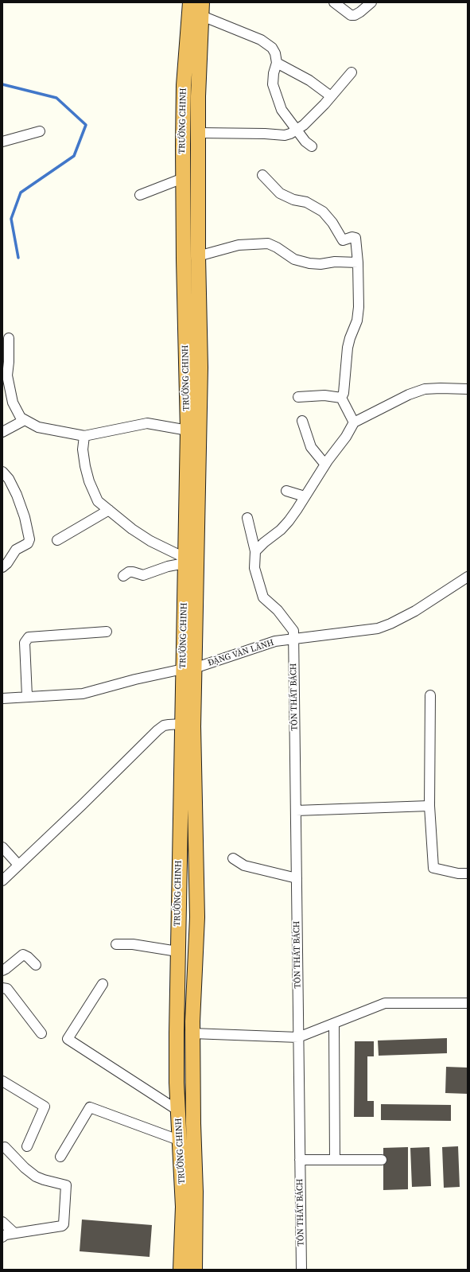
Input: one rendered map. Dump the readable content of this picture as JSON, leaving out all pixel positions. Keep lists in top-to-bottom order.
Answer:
{
  "streets": {
    "highway": ["TRƯỜNG CHINH"],
    "street": ["ĐẶNG VĂN LÃNH", "TÔN THẤT BÁCH"]
  },
  "crossings": [
    ["TRƯỜNG CHINH", "ĐẶNG VĂN LÃNH"],
    ["ĐẶNG VĂN LÃNH", "TÔN THẤT BÁCH"]
  ]
}
